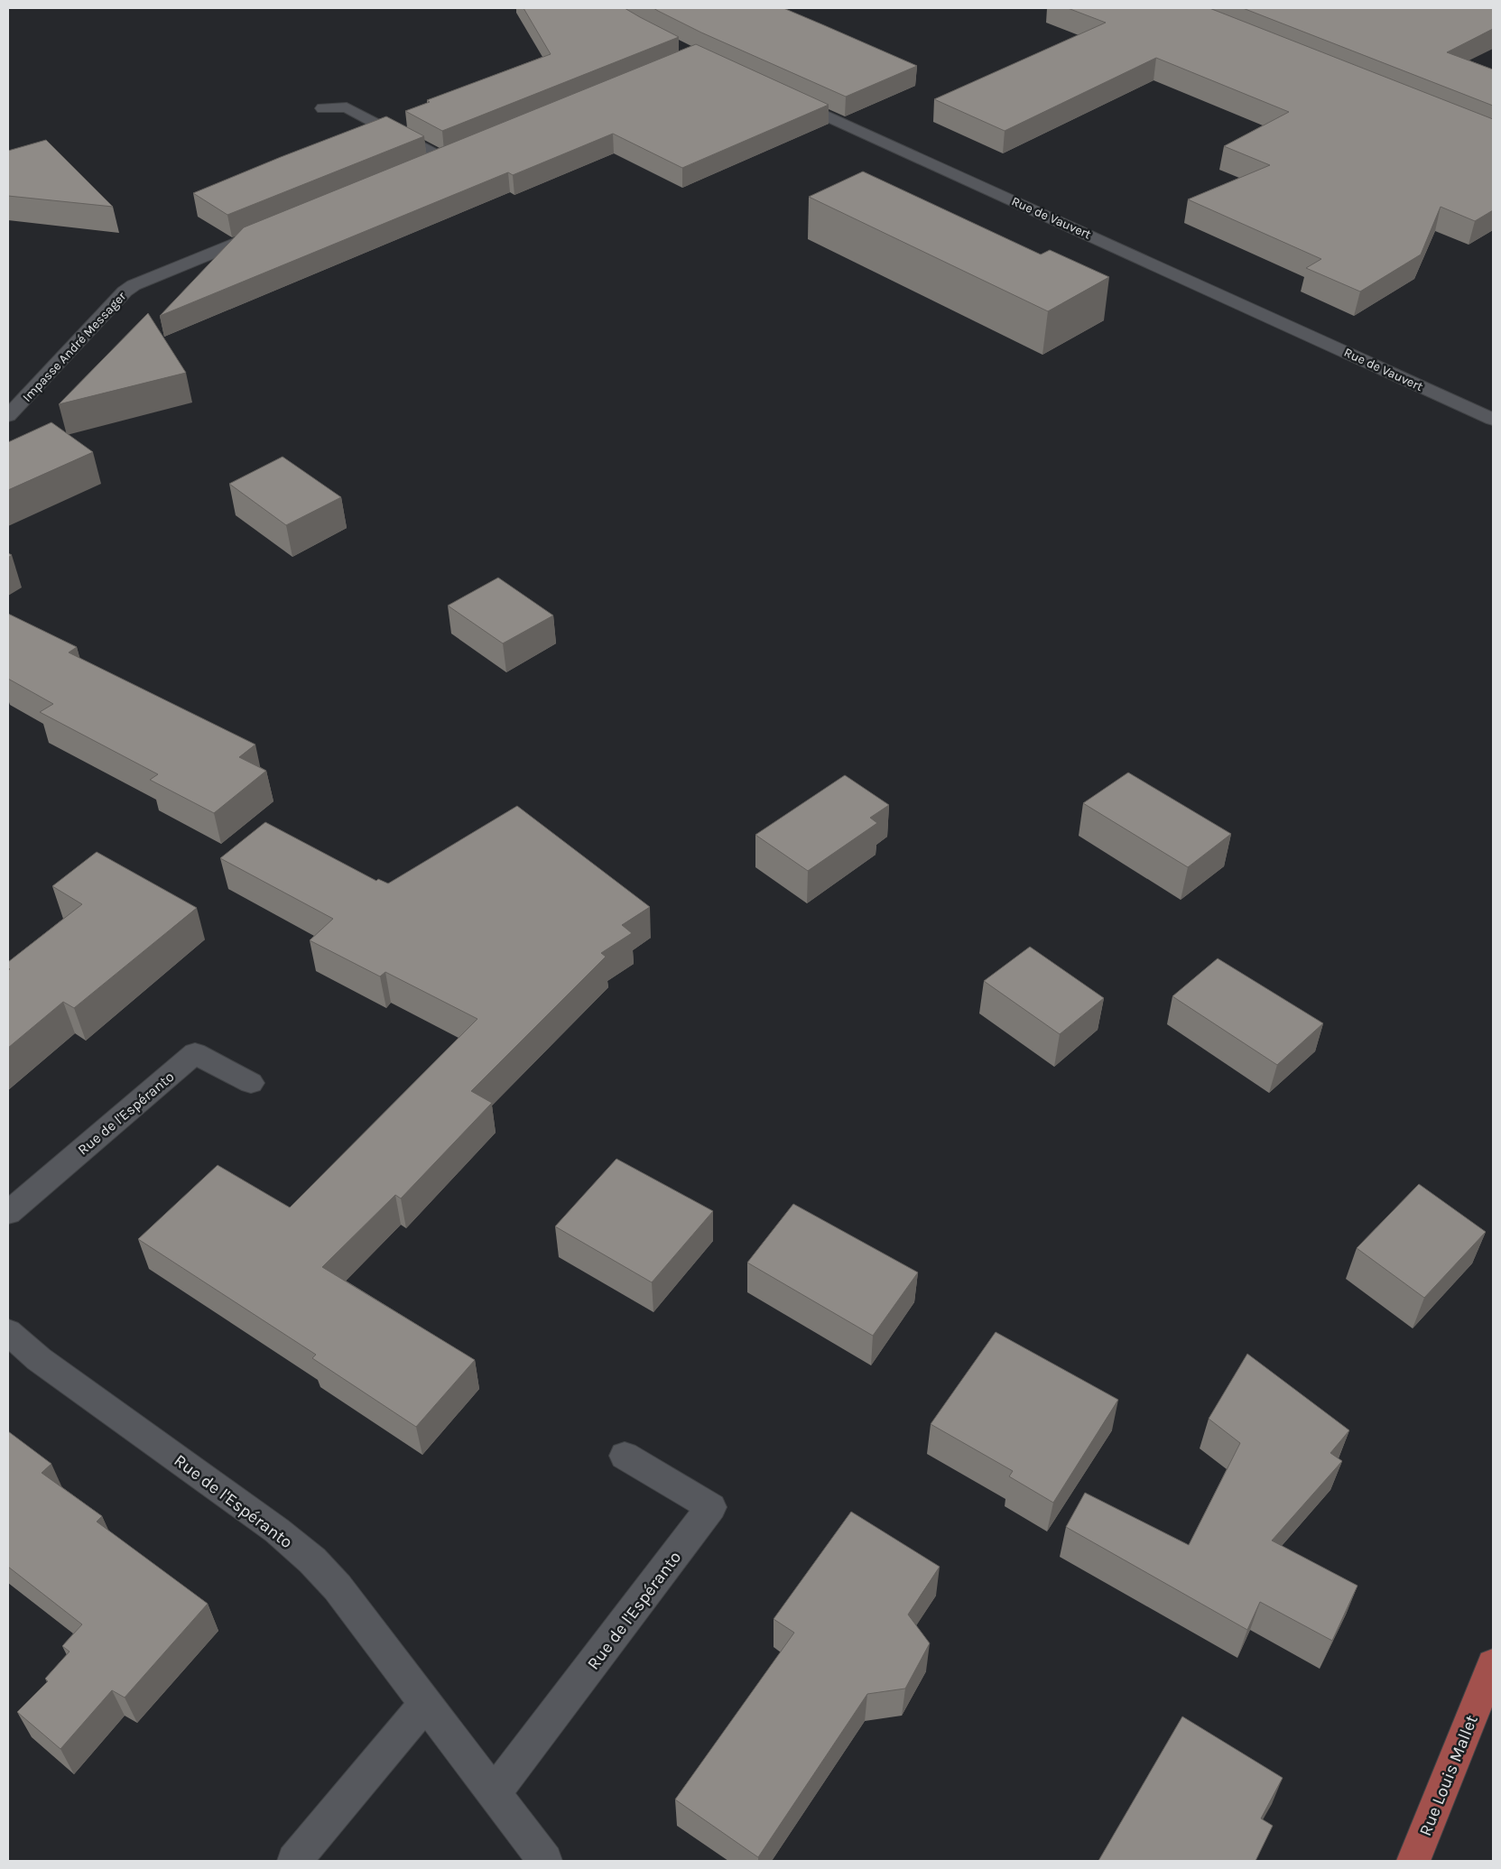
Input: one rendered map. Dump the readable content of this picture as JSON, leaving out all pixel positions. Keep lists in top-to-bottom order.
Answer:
{
  "streets": {
    "main road": ["Rue Louis Mallet"],
    "street": ["Rue de Vauvert", "Impasse André Messager", "Rue de l'Espéranto"]
  }
}
